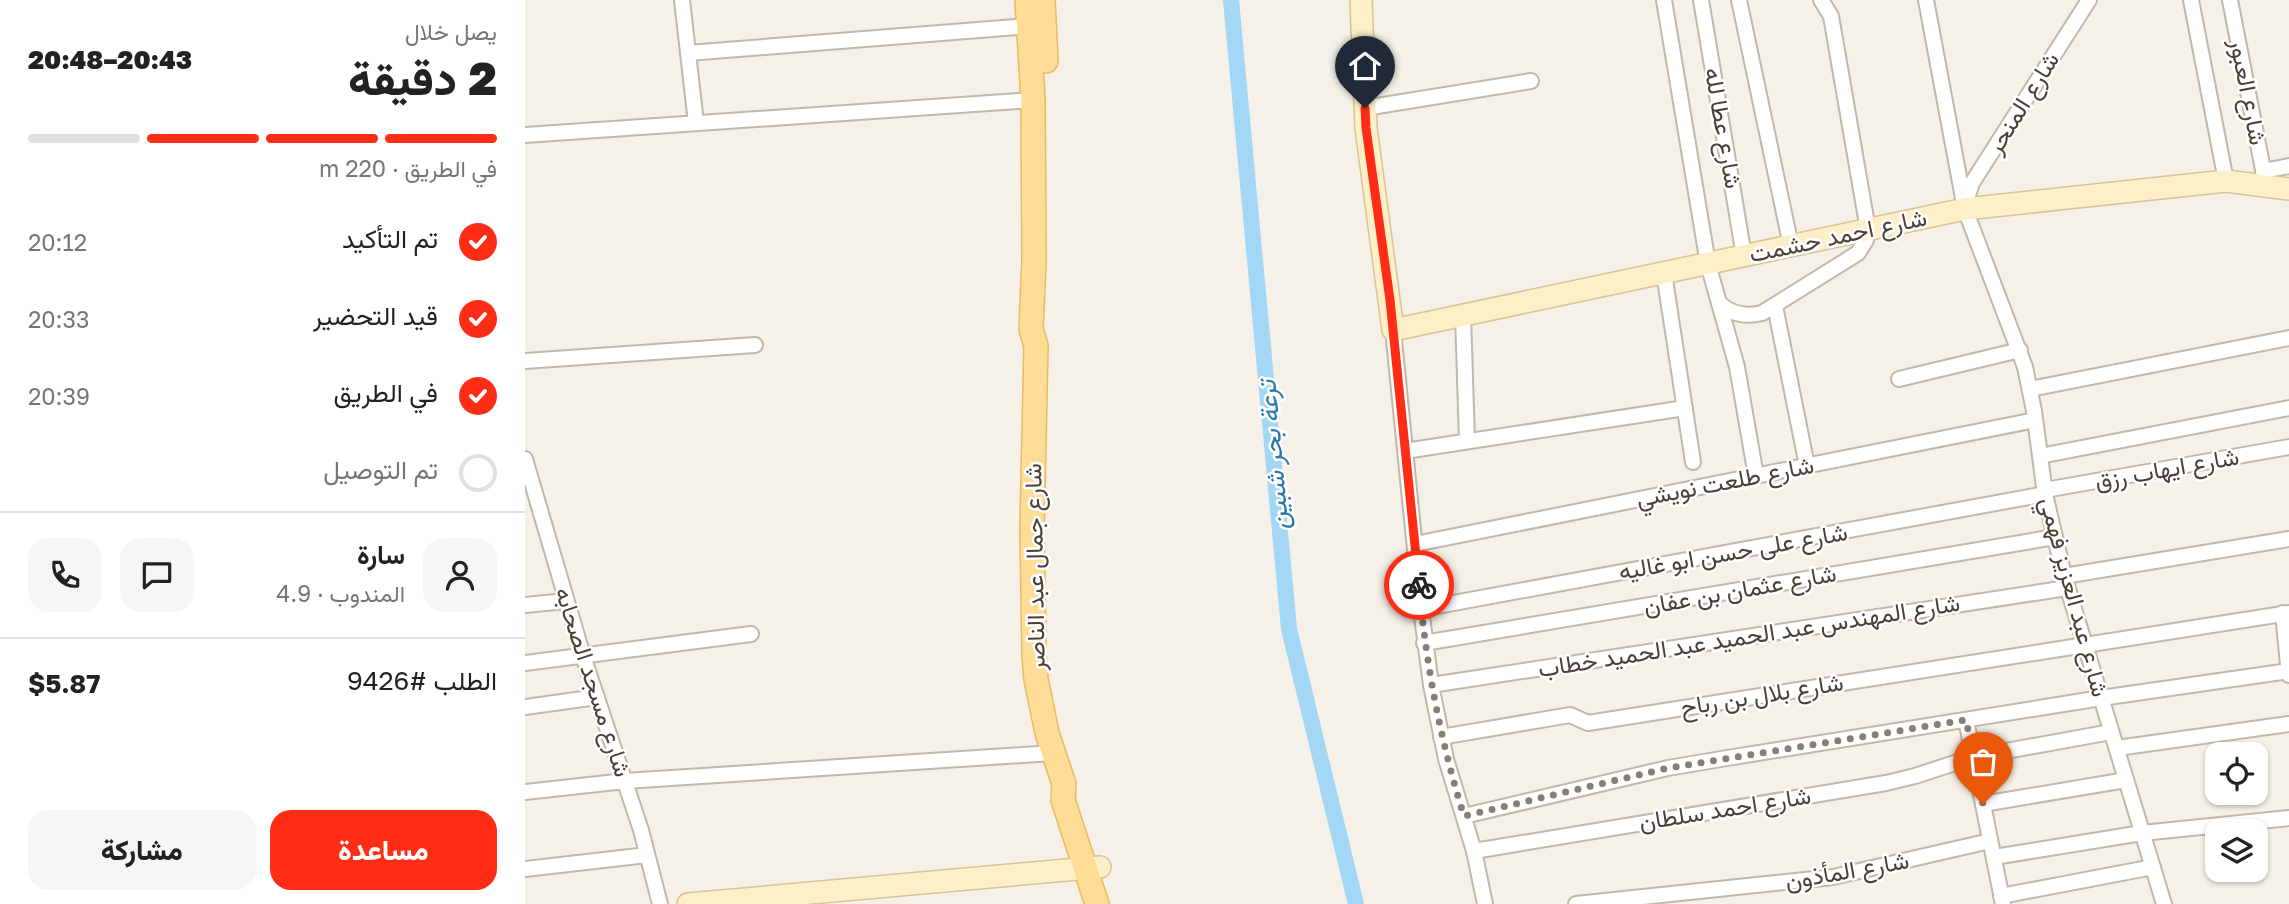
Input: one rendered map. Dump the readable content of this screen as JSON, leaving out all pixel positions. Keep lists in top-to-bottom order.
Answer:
{
  "streets": {
    "main road": ["شارع جمال عبد الناصر"],
    "street": [
      "شارع العبور",
      "شارع المنحر",
      "شارع عطا لله",
      "شارع احمد حشمت",
      "شارع ايهاب رزق",
      "شارع طلعت نويشي",
      "شارع على حسن ابو غاليه",
      "شارع عثمان بن عفان",
      "شارع عبد العزيز فهمي",
      "شارع المهندس عبد الحميد عبد الحميد خطاب",
      "شارع مسجد الصحابه",
      "شارع بلال بن رباح",
      "شارع احمد سلطان",
      "شارع المأذون"
    ]
  },
  "crossings": [
    ["شارع العبور", "شارع احمد حشمت"],
    ["شارع المنحر", "شارع احمد حشمت"],
    ["شارع المنحر", "شارع عبد العزيز فهمي"],
    ["شارع عطا لله", "شارع احمد حشمت"],
    ["شارع احمد حشمت", "شارع عبد العزيز فهمي"],
    ["شارع ايهاب رزق", "شارع على حسن ابو غاليه"],
    ["شارع ايهاب رزق", "شارع عبد العزيز فهمي"],
    ["شارع طلعت نويشي", "شارع عبد العزيز فهمي"],
    ["شارع على حسن ابو غاليه", "شارع عبد العزيز فهمي"],
    ["شارع عثمان بن عفان", "شارع عبد العزيز فهمي"],
    ["شارع عبد العزيز فهمي", "شارع المهندس عبد الحميد عبد الحميد خطاب"],
    ["شارع عبد العزيز فهمي", "شارع بلال بن رباح"],
    ["شارع عبد العزيز فهمي", "شارع احمد سلطان"]
  ],
  "water": ["ترعة بحر شبين"],
  "page": {
    "heading": ["2 دقيقة", "يصل خلال", "20:43–20:48"],
    "panel": [
      "سارة",
      "المندوب · 4.9",
      "الطلب #9426",
      "$5.87"
    ],
    "bar": "في الطريق · 220 m",
    "list": [
      ["تم التأكيد", "20:12"],
      ["قيد التحضير", "20:33"],
      ["في الطريق", "20:39"],
      "تم التوصيل"
    ],
    "buttons": ["مساعدة", "مشاركة"]
  }
}
